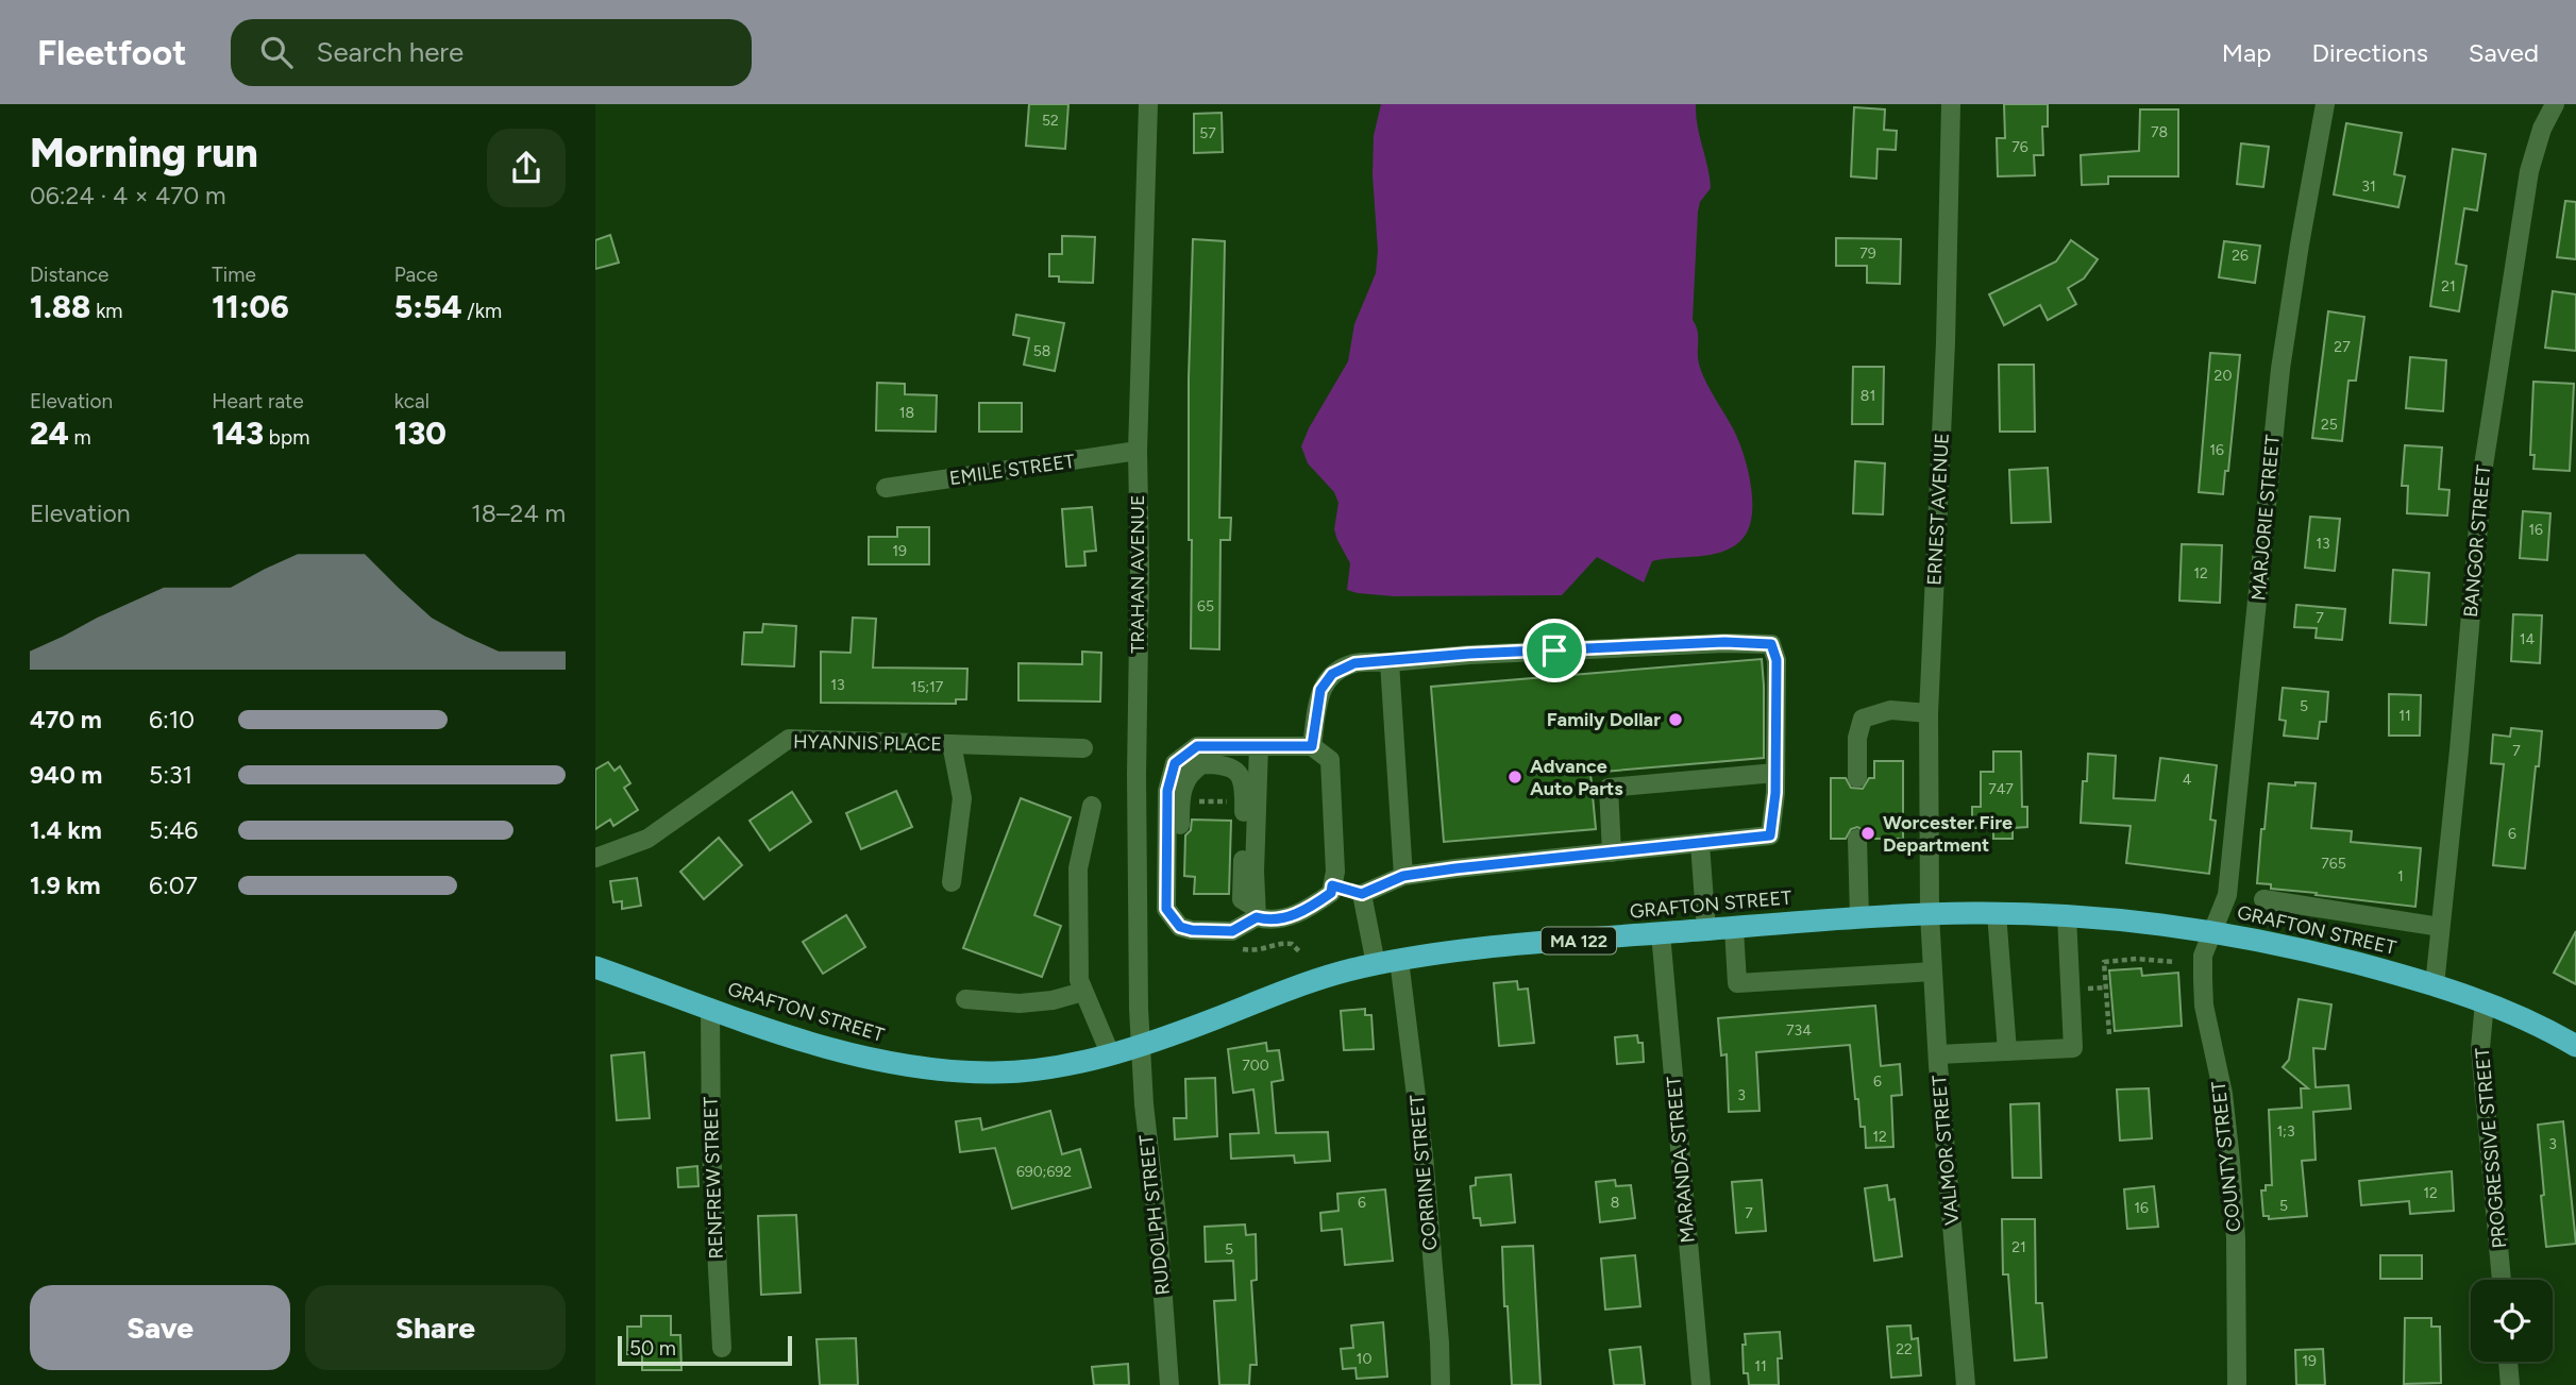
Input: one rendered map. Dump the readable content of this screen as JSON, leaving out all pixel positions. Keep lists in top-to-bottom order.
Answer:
{
  "streets": {
    "highway": ["GRAFTON STREET", "MA 122"],
    "street": [
      "EMILE STREET",
      "ERNEST AVENUE",
      "MARJORIE STREET",
      "BANGOR STREET",
      "TRAHAN AVENUE",
      "HYANNIS PLACE",
      "PROGRESSIVE STREET",
      "VALMOR STREET",
      "COUNTY STREET",
      "MARANDA STREET",
      "CORRINE STREET",
      "RENFREW STREET",
      "RUDOLPH STREET"
    ]
  },
  "crossings": [
    ["EMILE STREET", "TRAHAN AVENUE"],
    ["ERNEST AVENUE", "GRAFTON STREET"],
    ["ERNEST AVENUE", "VALMOR STREET"],
    ["MARJORIE STREET", "GRAFTON STREET"],
    ["MARJORIE STREET", "COUNTY STREET"],
    ["BANGOR STREET", "GRAFTON STREET"],
    ["TRAHAN AVENUE", "GRAFTON STREET"],
    ["TRAHAN AVENUE", "RUDOLPH STREET"],
    ["GRAFTON STREET", "PROGRESSIVE STREET"],
    ["GRAFTON STREET", "VALMOR STREET"],
    ["GRAFTON STREET", "COUNTY STREET"],
    ["GRAFTON STREET", "MARANDA STREET"],
    ["GRAFTON STREET", "CORRINE STREET"],
    ["GRAFTON STREET", "RENFREW STREET"],
    ["GRAFTON STREET", "RUDOLPH STREET"]
  ],
  "places": ["Family Dollar", "Advance Auto Parts", "Worcester Fire Department"],
  "house_numbers": [
    "52",
    "78",
    "57",
    "76",
    "31",
    "79",
    "26",
    "21",
    "27",
    "58",
    "20",
    "81",
    "18",
    "25",
    "16",
    "16",
    "13",
    "19",
    "12",
    "65",
    "7",
    "14",
    "13",
    "15;17",
    "5",
    "11",
    "7",
    "4",
    "747",
    "6",
    "765",
    "1",
    "734",
    "700",
    "6",
    "3",
    "1;3",
    "12",
    "3",
    "690;692",
    "12",
    "6",
    "8",
    "5",
    "16",
    "7",
    "21",
    "5",
    "22",
    "10",
    "19",
    "11"
  ],
  "scale_bar": "50 m",
  "page": {
    "header": "Fleetfoot",
    "search": "Search here",
    "nav": ["Map", "Directions", "Saved"],
    "heading": ["Morning run", "06:24 · 4 × 470 m"],
    "stats": [
      ["Distance", "1.88 km"],
      ["Time", "11:06"],
      ["Pace", "5:54 /km"],
      ["Elevation", "24 m"],
      ["Heart rate", "143 bpm"],
      ["kcal", "130"]
    ],
    "chart": ["Elevation", "18–24 m"],
    "list": [
      {
        "name": "470 m",
        "note": "6:10"
      },
      {
        "name": "940 m",
        "note": "5:31"
      },
      {
        "name": "1.4 km",
        "note": "5:46"
      },
      {
        "name": "1.9 km",
        "note": "6:07"
      }
    ],
    "buttons": ["Save", "Share"],
    "scale": "50 m"
  }
}
